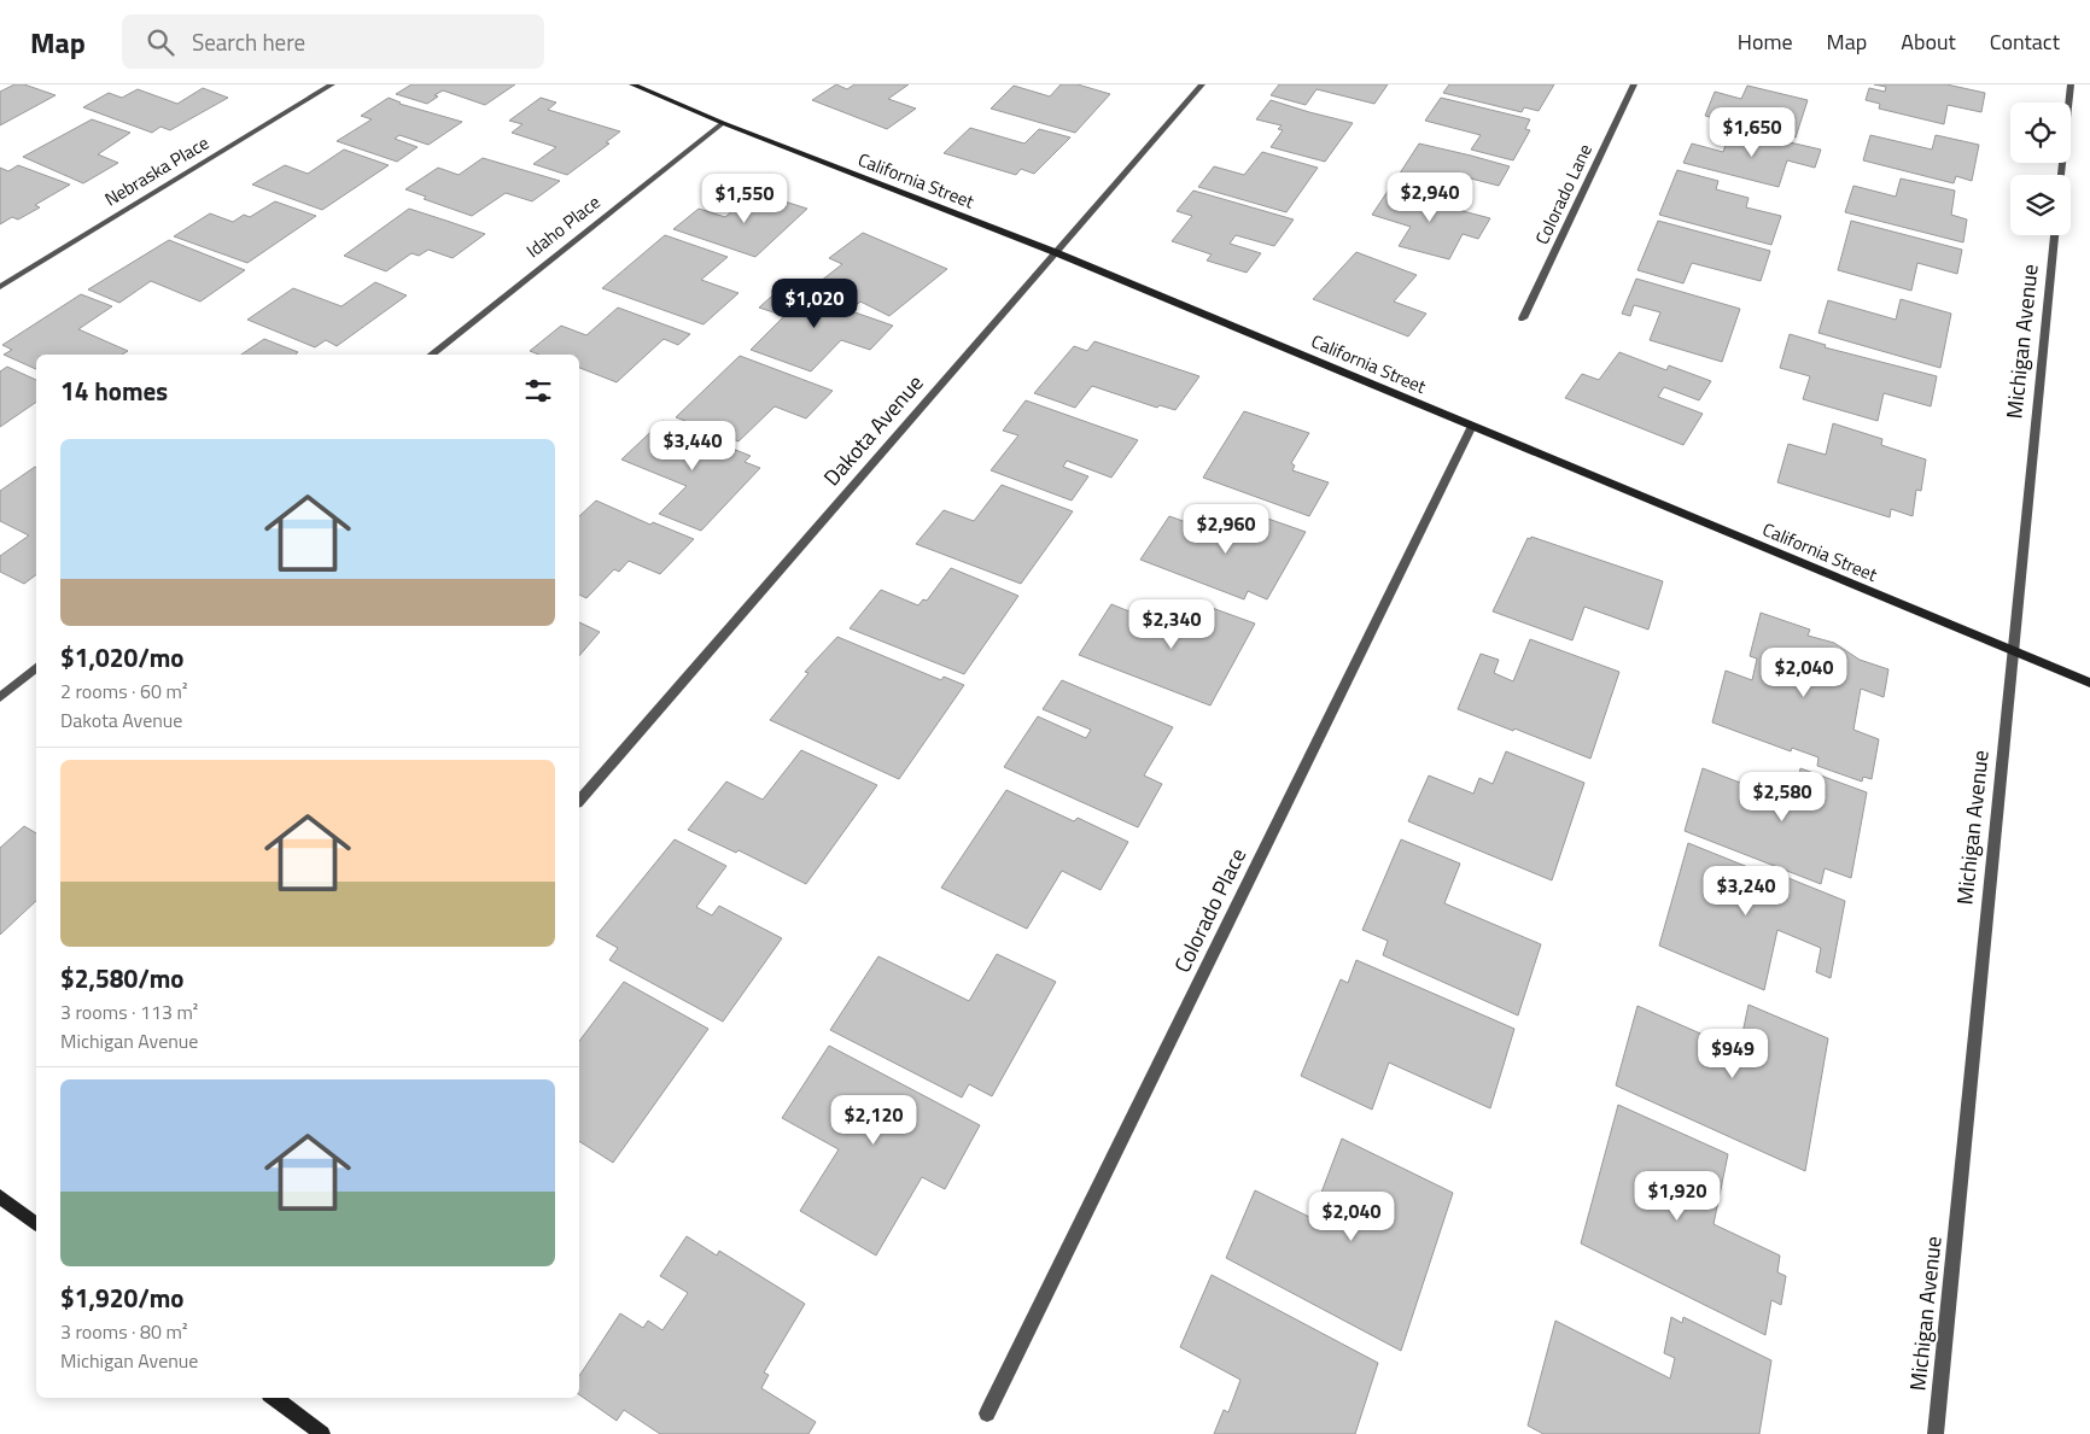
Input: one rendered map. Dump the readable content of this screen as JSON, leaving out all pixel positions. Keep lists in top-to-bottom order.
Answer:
{
  "streets": {
    "street": [
      "Nebraska Place",
      "California Street",
      "Colorado Lane",
      "Idaho Place",
      "Michigan Avenue",
      "Dakota Avenue",
      "Colorado Place"
    ]
  },
  "crossings": [
    ["California Street", "Idaho Place"],
    ["California Street", "Michigan Avenue"],
    ["California Street", "Dakota Avenue"],
    ["California Street", "Colorado Place"]
  ],
  "page": {
    "header": "Map",
    "search": "Search here",
    "nav": [
      "Home",
      "Map",
      "About",
      "Contact"
    ],
    "price": [
      "$1,650",
      "$2,940",
      "$1,550",
      "$1,020",
      "$3,440",
      "$2,960",
      "$2,340",
      "$2,040",
      "$2,580",
      "$3,240",
      "$949",
      "$2,120",
      "$1,920",
      "$2,040"
    ],
    "heading": "14 homes",
    "list": [
      {
        "name": "$1,020/mo",
        "note": "2 rooms · 60 m² · Dakota Avenue"
      },
      {
        "name": "$2,580/mo",
        "note": "3 rooms · 113 m² · Michigan Avenue"
      },
      {
        "name": "$1,920/mo",
        "note": "3 rooms · 80 m² · Michigan Avenue"
      }
    ]
  }
}
